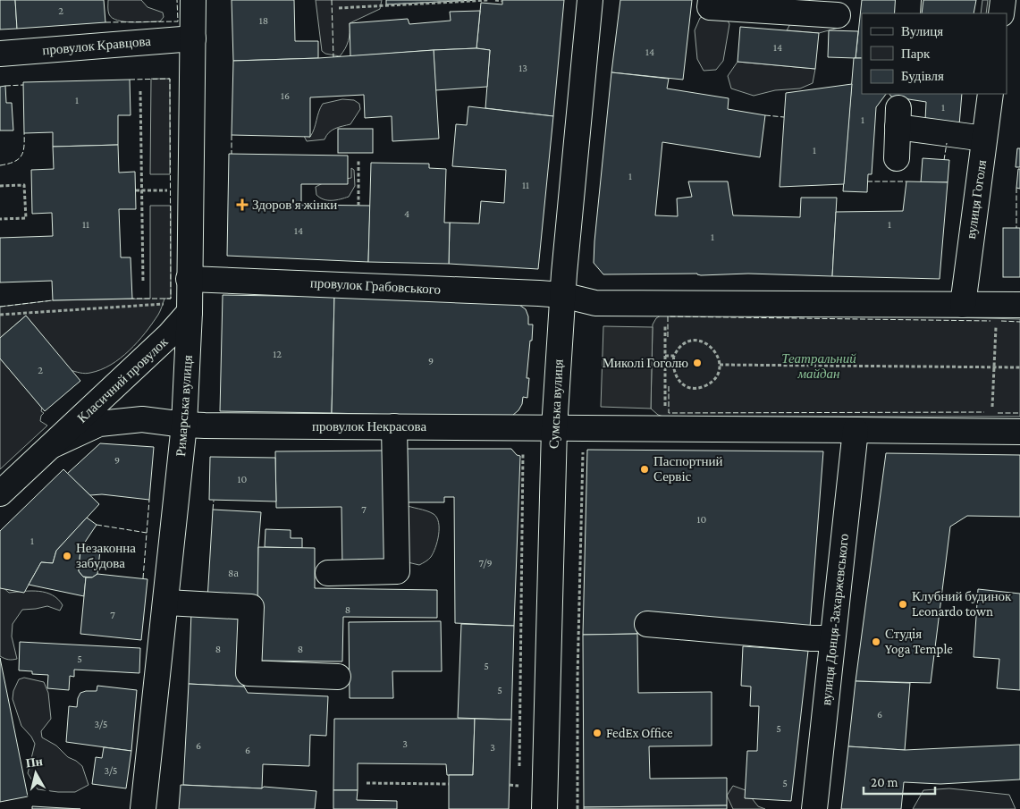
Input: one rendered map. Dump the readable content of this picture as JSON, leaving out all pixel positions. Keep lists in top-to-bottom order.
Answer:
{
  "streets": {
    "street": [
      "провулок Кравцова",
      "вулиця Гоголя",
      "провулок Грабовського",
      "Класичний провулок",
      "Сумська вулиця",
      "Римарська вулиця",
      "провулок Некрасова",
      "вулиця Донця-Захаржевського"
    ]
  },
  "crossings": [
    ["провулок Кравцова", "Римарська вулиця"],
    ["провулок Грабовського", "Сумська вулиця"],
    ["провулок Грабовського", "Римарська вулиця"],
    ["Класичний провулок", "Римарська вулиця"],
    ["Класичний провулок", "провулок Некрасова"],
    ["Сумська вулиця", "провулок Некрасова"],
    ["Римарська вулиця", "провулок Некрасова"]
  ],
  "parks": ["Театральний майдан"],
  "places": {
    "health": ["Здоров'я жінки"],
    "other": [
      "Миколі Гоголю",
      "Паспортний Сервіс",
      "Незаконна забудова",
      "Клубний будинок Leonardo town",
      "Студiя Yoga Temple",
      "FedEx Office"
    ]
  },
  "house_numbers": [
    "2",
    "18",
    "14",
    "14",
    "13",
    "16",
    "1",
    "1",
    "1",
    "1",
    "1",
    "11",
    "4",
    "11",
    "1",
    "14",
    "1",
    "12",
    "9",
    "2",
    "9",
    "10",
    "7",
    "10",
    "1",
    "7/9",
    "8а",
    "8",
    "7",
    "8",
    "8",
    "5",
    "5",
    "5",
    "6",
    "3/5",
    "5",
    "3",
    "6",
    "3",
    "6",
    "3/5",
    "5"
  ],
  "legend": ["Вулиця", "Парк", "Будівля"],
  "scale_bar": "20 m",
  "north": "top"
}
